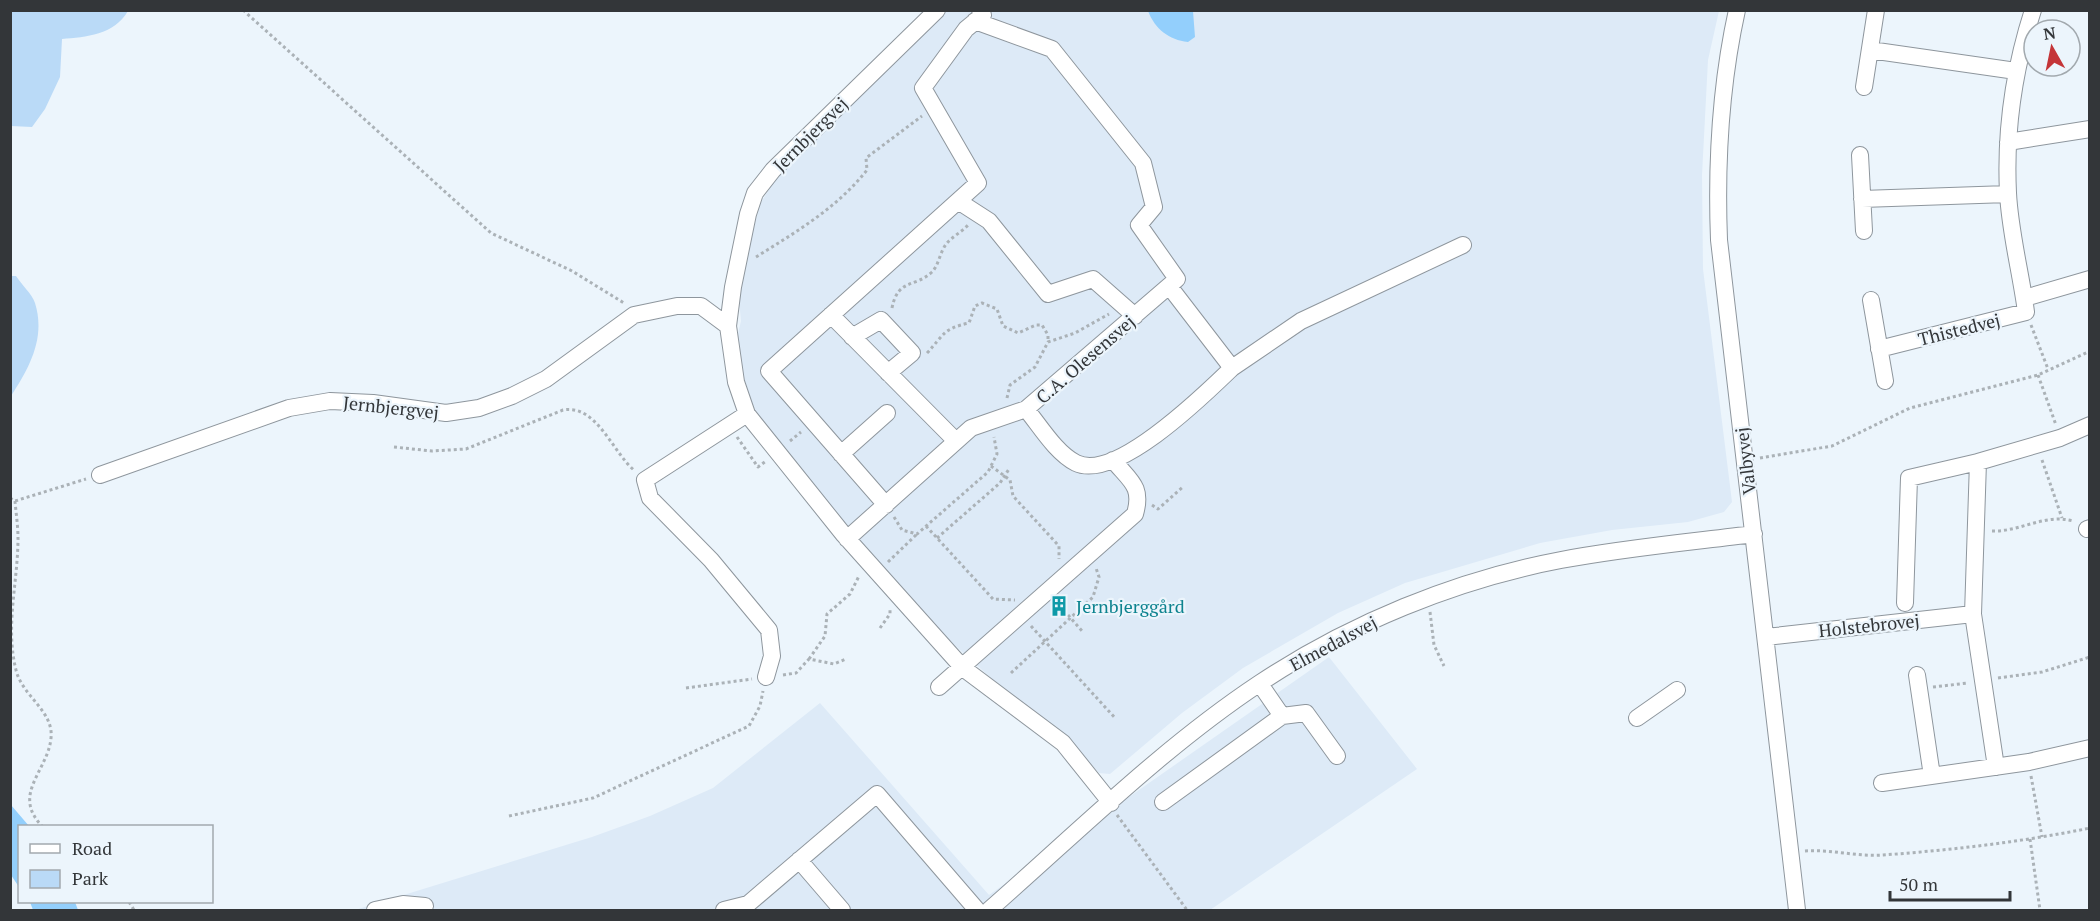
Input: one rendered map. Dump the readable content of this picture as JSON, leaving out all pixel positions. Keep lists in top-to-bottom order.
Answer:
{
  "streets": {
    "street": [
      "Jernbjergvej",
      "Thistedvej",
      "C.A. Olesensvej",
      "Valbyvej",
      "Holstebrovej",
      "Elmedalsvej"
    ]
  },
  "crossings": [
    ["Valbyvej", "Holstebrovej"],
    ["Valbyvej", "Elmedalsvej"]
  ],
  "places": {
    "building": ["Jernbjerggård"]
  },
  "legend": ["Road", "Park"],
  "scale_bar": "50 m",
  "north": "top"
}
